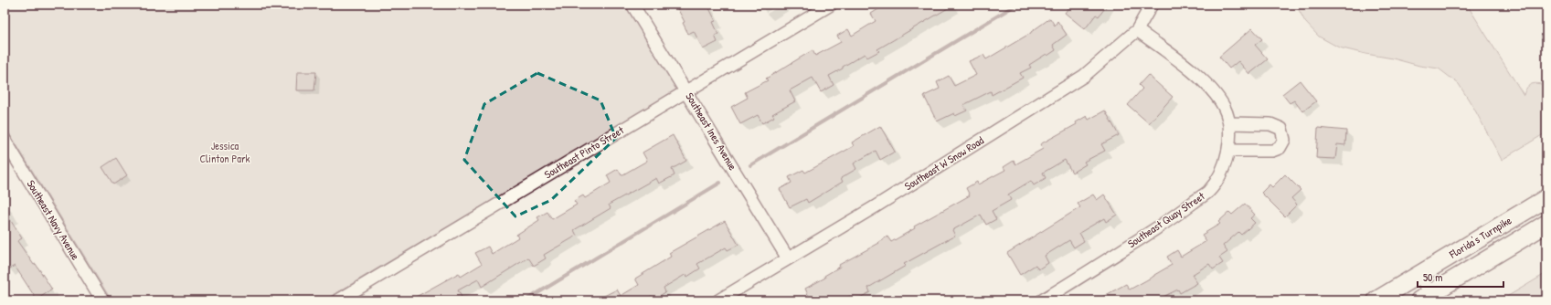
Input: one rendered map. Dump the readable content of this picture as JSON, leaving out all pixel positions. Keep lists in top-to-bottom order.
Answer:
{
  "streets": {
    "highway": ["Florida's Turnpike"],
    "street": [
      "Southeast Ines Avenue",
      "Southeast Pinto Street",
      "Southeast W Snow Road",
      "Southeast Navy Avenue",
      "Southeast Quay Street"
    ]
  },
  "crossings": [
    ["Southeast Ines Avenue", "Southeast Pinto Street"],
    ["Southeast Ines Avenue", "Southeast W Snow Road"],
    ["Southeast W Snow Road", "Southeast Quay Street"]
  ],
  "parks": ["Jessica Clinton Park"],
  "scale_bar": "50 m"
}
